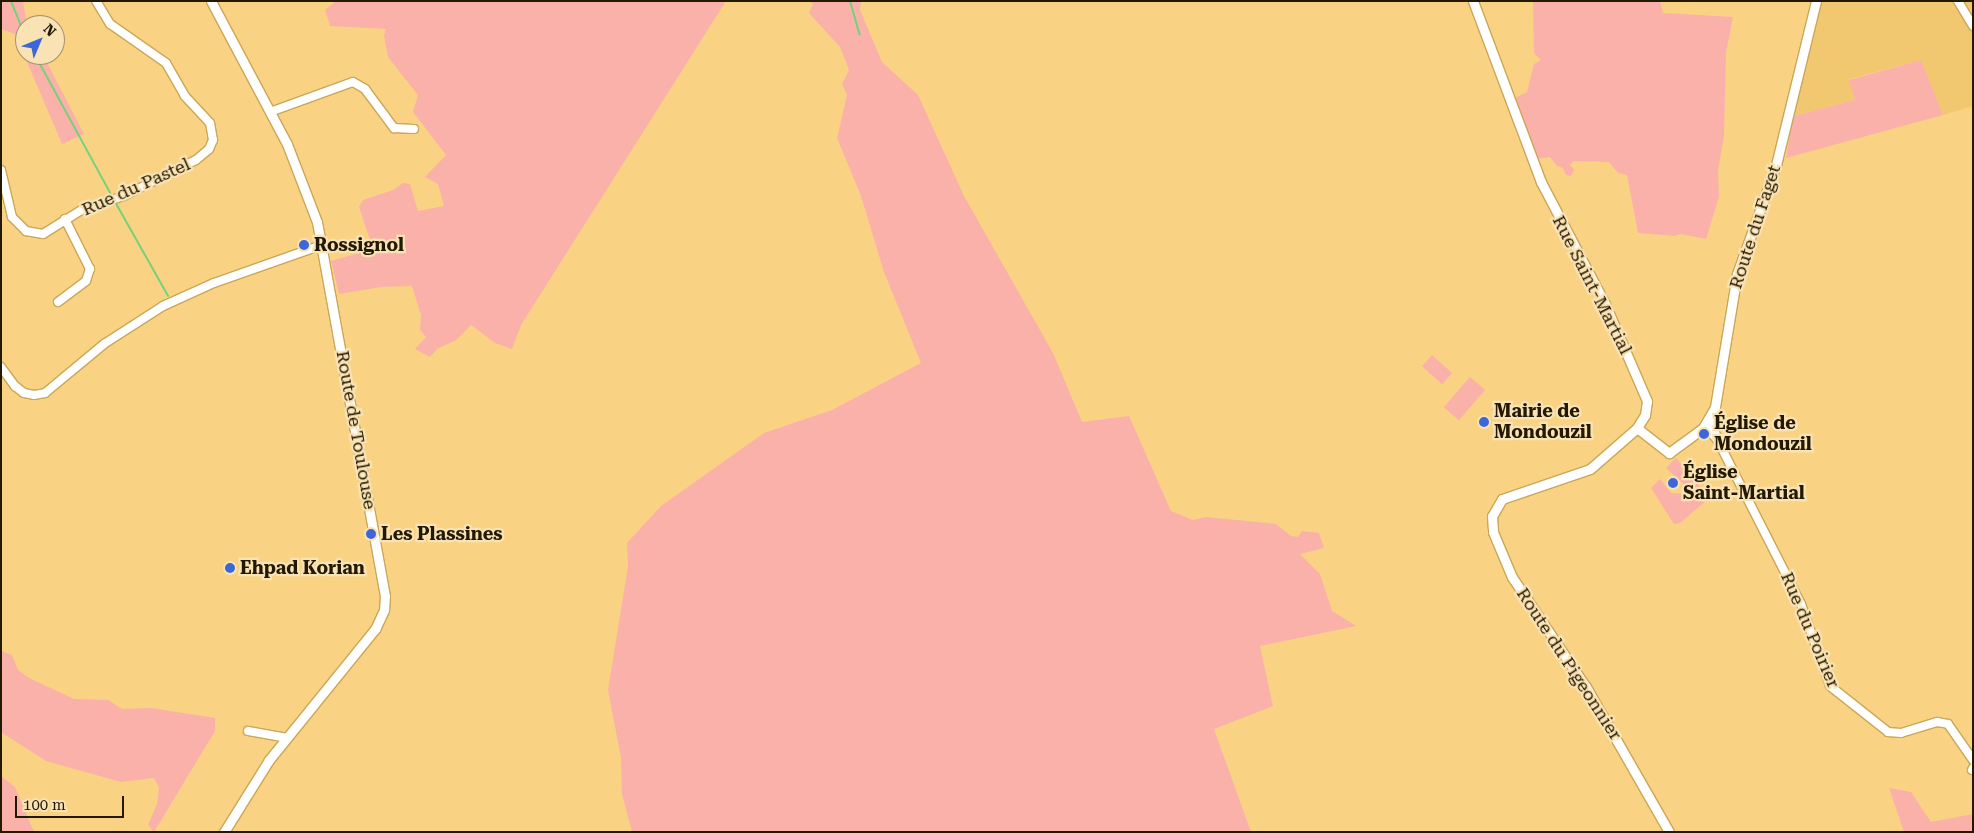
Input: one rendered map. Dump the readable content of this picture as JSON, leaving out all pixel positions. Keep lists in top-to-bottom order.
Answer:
{
  "streets": {
    "street": [
      "Rue du Pastel",
      "Route du Faget",
      "Rue Saint-Martial",
      "Route de Toulouse",
      "Rue du Poirier",
      "Route du Pigeonnier"
    ]
  },
  "crossings": [
    ["Route du Faget", "Rue du Poirier"],
    ["Rue Saint-Martial", "Route du Pigeonnier"]
  ],
  "places": [
    "Rossignol",
    "Mairie de Mondouzil",
    "Église de Mondouzil",
    "Église Saint-Martial",
    "Les Plassines",
    "Ehpad Korian"
  ],
  "scale_bar": "100 m",
  "north": "top right"
}
